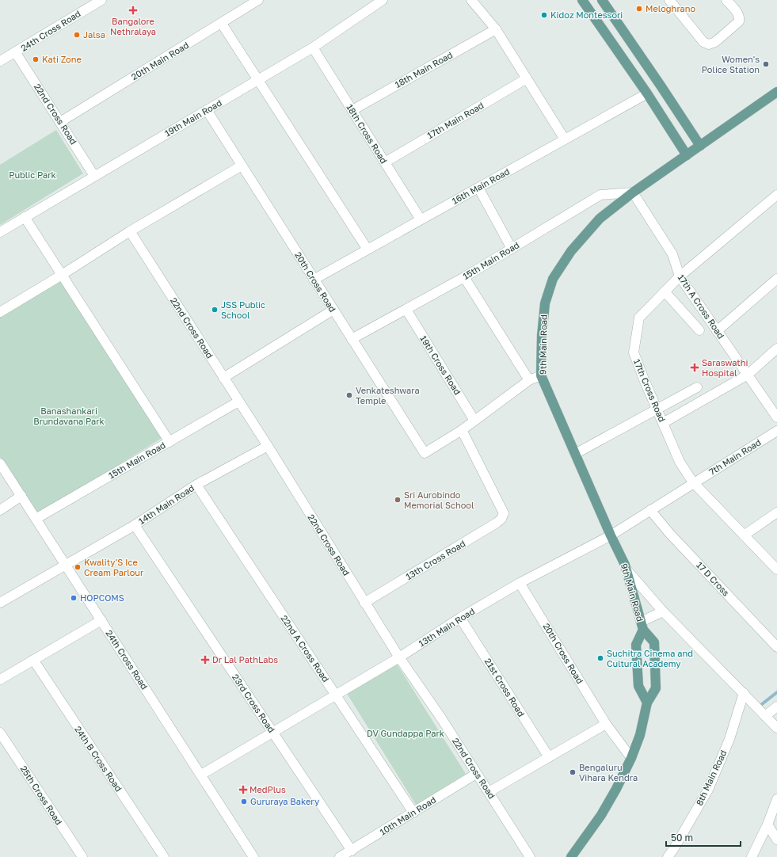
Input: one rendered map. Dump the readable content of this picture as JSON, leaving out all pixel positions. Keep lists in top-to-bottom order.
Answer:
{
  "streets": {
    "main road": ["9th Main Road"],
    "street": [
      "24th Cross Road",
      "20th Main Road",
      "18th Main Road",
      "22nd Cross Road",
      "19th Main Road",
      "17th Main Road",
      "18th Cross Road",
      "16th Main Road",
      "15th Main Road",
      "20th Cross Road",
      "17th A Cross Road",
      "19th Cross Road",
      "17th Cross Road",
      "7th Main Road",
      "14th Main Road",
      "13th Cross Road",
      "17 D Cross",
      "13th Main Road",
      "22nd A Cross Road",
      "21st Cross Road",
      "23rd Cross Road",
      "24th B Cross Road",
      "8th Main Road",
      "25th Cross Road",
      "10th Main Road"
    ]
  },
  "crossings": [
    ["24th Cross Road", "22nd Cross Road"],
    ["24th Cross Road", "15th Main Road"],
    ["24th Cross Road", "14th Main Road"],
    ["24th Cross Road", "13th Main Road"],
    ["20th Main Road", "22nd Cross Road"],
    ["18th Main Road", "18th Cross Road"],
    ["22nd Cross Road", "19th Main Road"],
    ["22nd Cross Road", "15th Main Road"],
    ["22nd Cross Road", "14th Main Road"],
    ["22nd Cross Road", "13th Cross Road"],
    ["22nd Cross Road", "13th Main Road"],
    ["22nd Cross Road", "10th Main Road"],
    ["19th Main Road", "18th Cross Road"],
    ["19th Main Road", "20th Cross Road"],
    ["17th Main Road", "18th Cross Road"],
    ["18th Cross Road", "16th Main Road"],
    ["16th Main Road", "20th Cross Road"],
    ["15th Main Road", "20th Cross Road"],
    ["15th Main Road", "17th A Cross Road"],
    ["15th Main Road", "9th Main Road"],
    ["15th Main Road", "19th Cross Road"],
    ["20th Cross Road", "9th Main Road"],
    ["20th Cross Road", "13th Cross Road"],
    ["20th Cross Road", "13th Main Road"],
    ["17th A Cross Road", "9th Main Road"],
    ["17th A Cross Road", "17th Cross Road"],
    ["9th Main Road", "13th Main Road"],
    ["17th Cross Road", "7th Main Road"],
    ["17th Cross Road", "13th Main Road"],
    ["7th Main Road", "13th Main Road"],
    ["14th Main Road", "22nd A Cross Road"],
    ["14th Main Road", "23rd Cross Road"],
    ["17 D Cross", "13th Main Road"],
    ["13th Main Road", "22nd A Cross Road"],
    ["13th Main Road", "21st Cross Road"],
    ["13th Main Road", "23rd Cross Road"],
    ["22nd A Cross Road", "10th Main Road"],
    ["23rd Cross Road", "10th Main Road"]
  ],
  "parks": ["Public Park", "Banashankari Brundavana Park", "DV Gundappa Park"],
  "places": {
    "other": [
      "Meloghrano",
      "Kidoz Montessori",
      "Jalsa",
      "Kati Zone",
      "Women's Police Station",
      "JSS Public School",
      "Venkateshwara Temple",
      "Sri Aurobindo Memorial School",
      "Kwality'S Ice Cream Parlour",
      "HOPCOMS",
      "Suchitra Cinema and Cultural Academy",
      "Bengaluru Vihara Kendra",
      "Gururaya Bakery"
    ],
    "health": [
      "Bangalore Nethralaya",
      "Saraswathi Hospital",
      "Dr Lal PathLabs",
      "MedPlus"
    ]
  },
  "scale_bar": "50 m"
}
